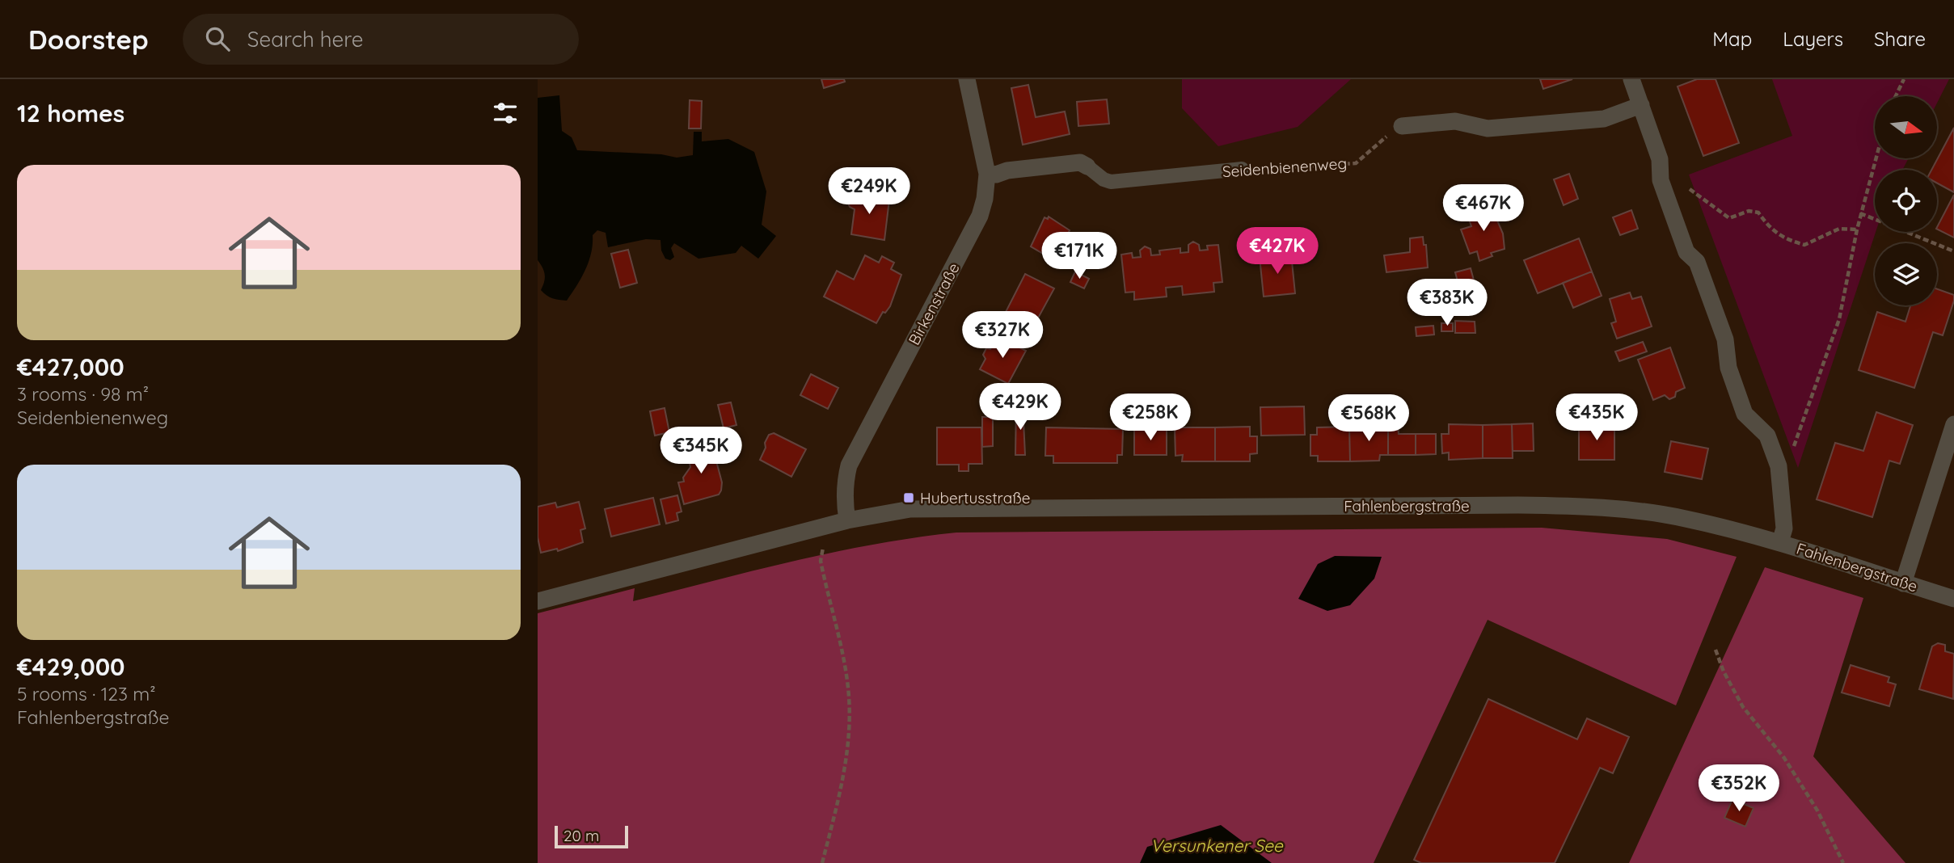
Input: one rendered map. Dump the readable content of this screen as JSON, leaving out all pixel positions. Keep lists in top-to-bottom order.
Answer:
{
  "streets": {
    "street": ["Seidenbienenweg", "Birkenstraße", "Fahlenbergstraße"]
  },
  "crossings": [
    ["Seidenbienenweg", "Birkenstraße"],
    ["Birkenstraße", "Fahlenbergstraße"]
  ],
  "water": ["Versunkener See"],
  "places": {
    "transit": ["Hubertusstraße"]
  },
  "scale_bar": "20 m",
  "north": "right",
  "page": {
    "header": "Doorstep",
    "search": "Search here",
    "nav": ["Map", "Layers", "Share"],
    "heading": "12 homes",
    "list": [
      {
        "name": "€427,000",
        "note": "3 rooms · 98 m² · Seidenbienenweg"
      },
      {
        "name": "€429,000",
        "note": "5 rooms · 123 m² · Fahlenbergstraße"
      }
    ],
    "price": [
      "€249K",
      "€467K",
      "€427K",
      "€171K",
      "€383K",
      "€327K",
      "€429K",
      "€258K",
      "€435K",
      "€568K",
      "€345K",
      "€352K"
    ],
    "scale": "20 m"
  }
}
